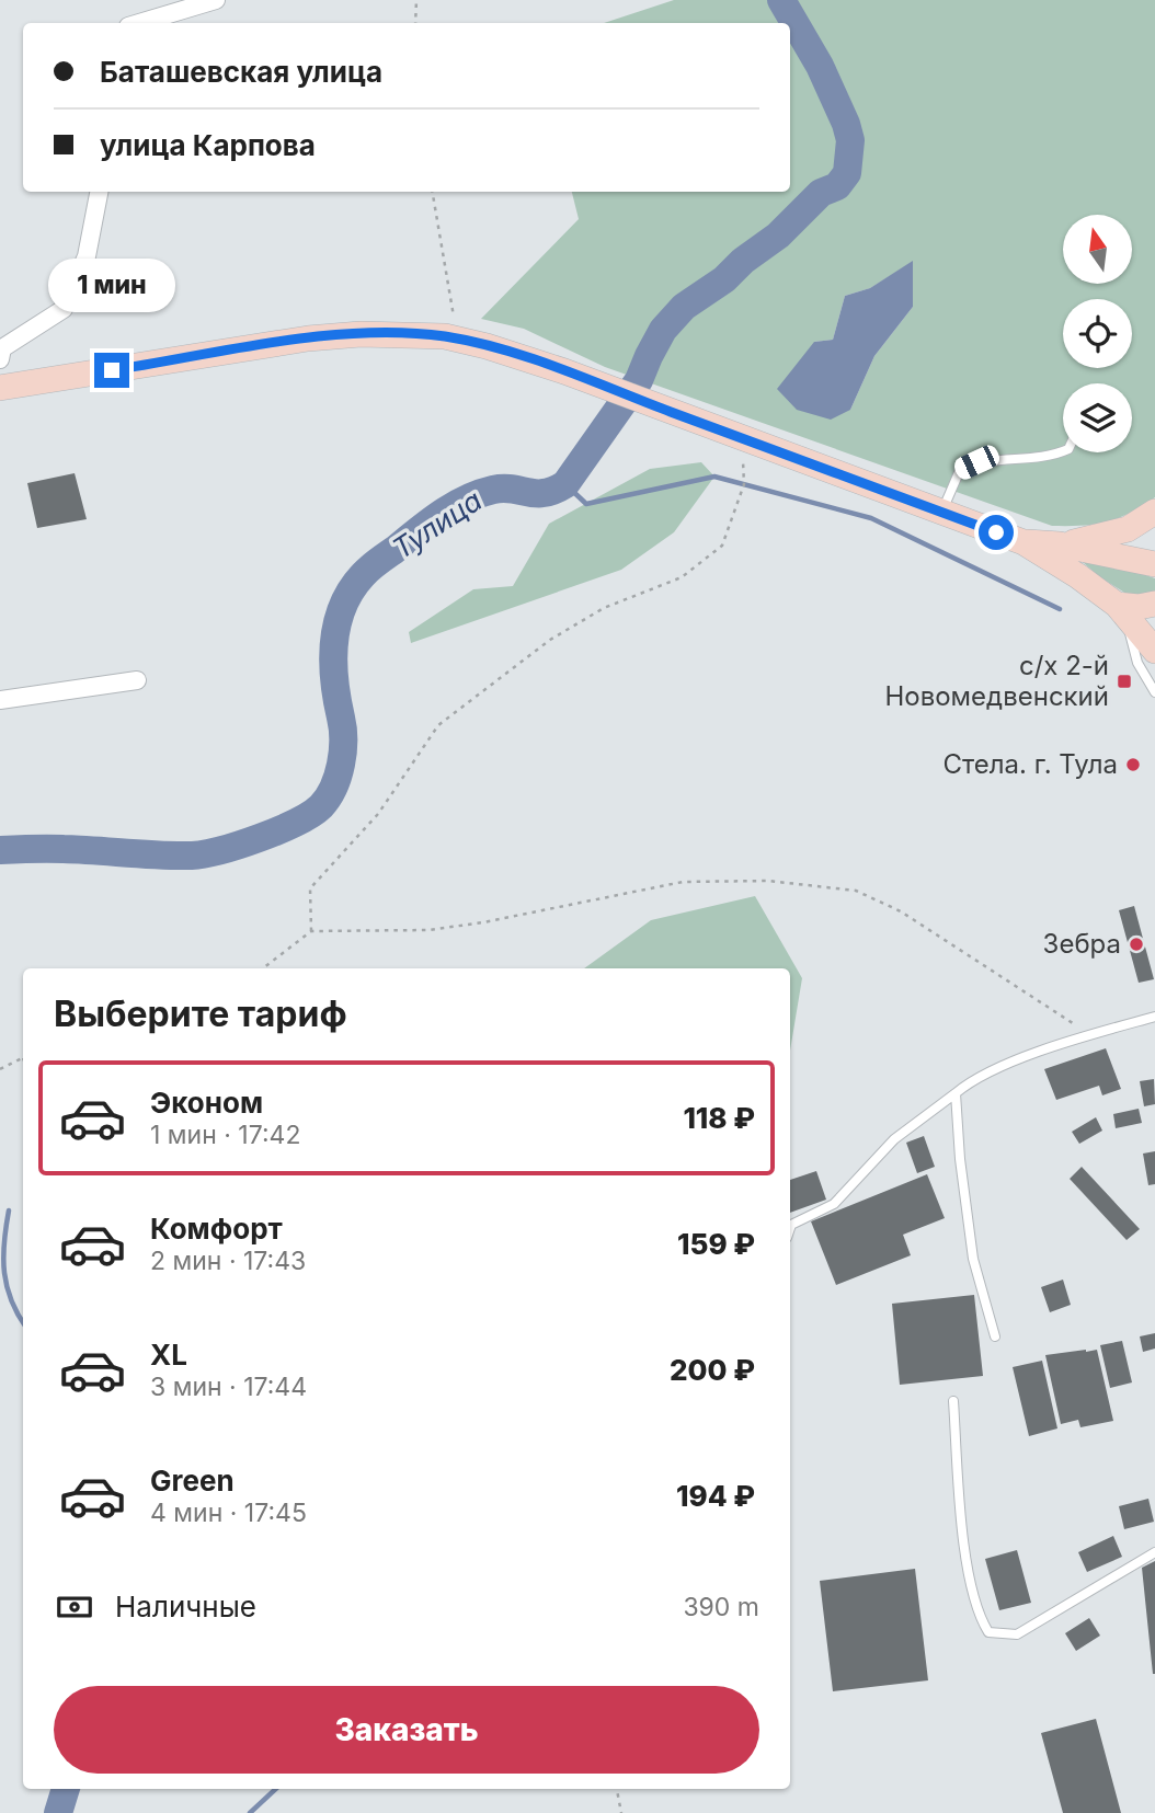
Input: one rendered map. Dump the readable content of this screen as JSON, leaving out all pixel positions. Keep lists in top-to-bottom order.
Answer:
{
  "water": ["Тулица"],
  "places": {
    "transit": ["с/х 2-й Новомедвенский"],
    "other": ["Стела. г. Тула", "Зебра"]
  },
  "north": "top",
  "page": {
    "banner": ["Баташевская улица", "улица Карпова"],
    "bubble": "1 мин",
    "heading": "Выберите тариф",
    "list": [
      {
        "name": "Эконом",
        "note": "1 мин · 17:42",
        "value": "118 ₽"
      },
      {
        "name": "Комфорт",
        "note": "2 мин · 17:43",
        "value": "159 ₽"
      },
      {
        "name": "XL",
        "note": "3 мин · 17:44",
        "value": "200 ₽"
      },
      {
        "name": "Green",
        "note": "4 мин · 17:45",
        "value": "194 ₽"
      }
    ],
    "pay": ["Наличные", "390 m"],
    "buttons": "Заказать"
  }
}
